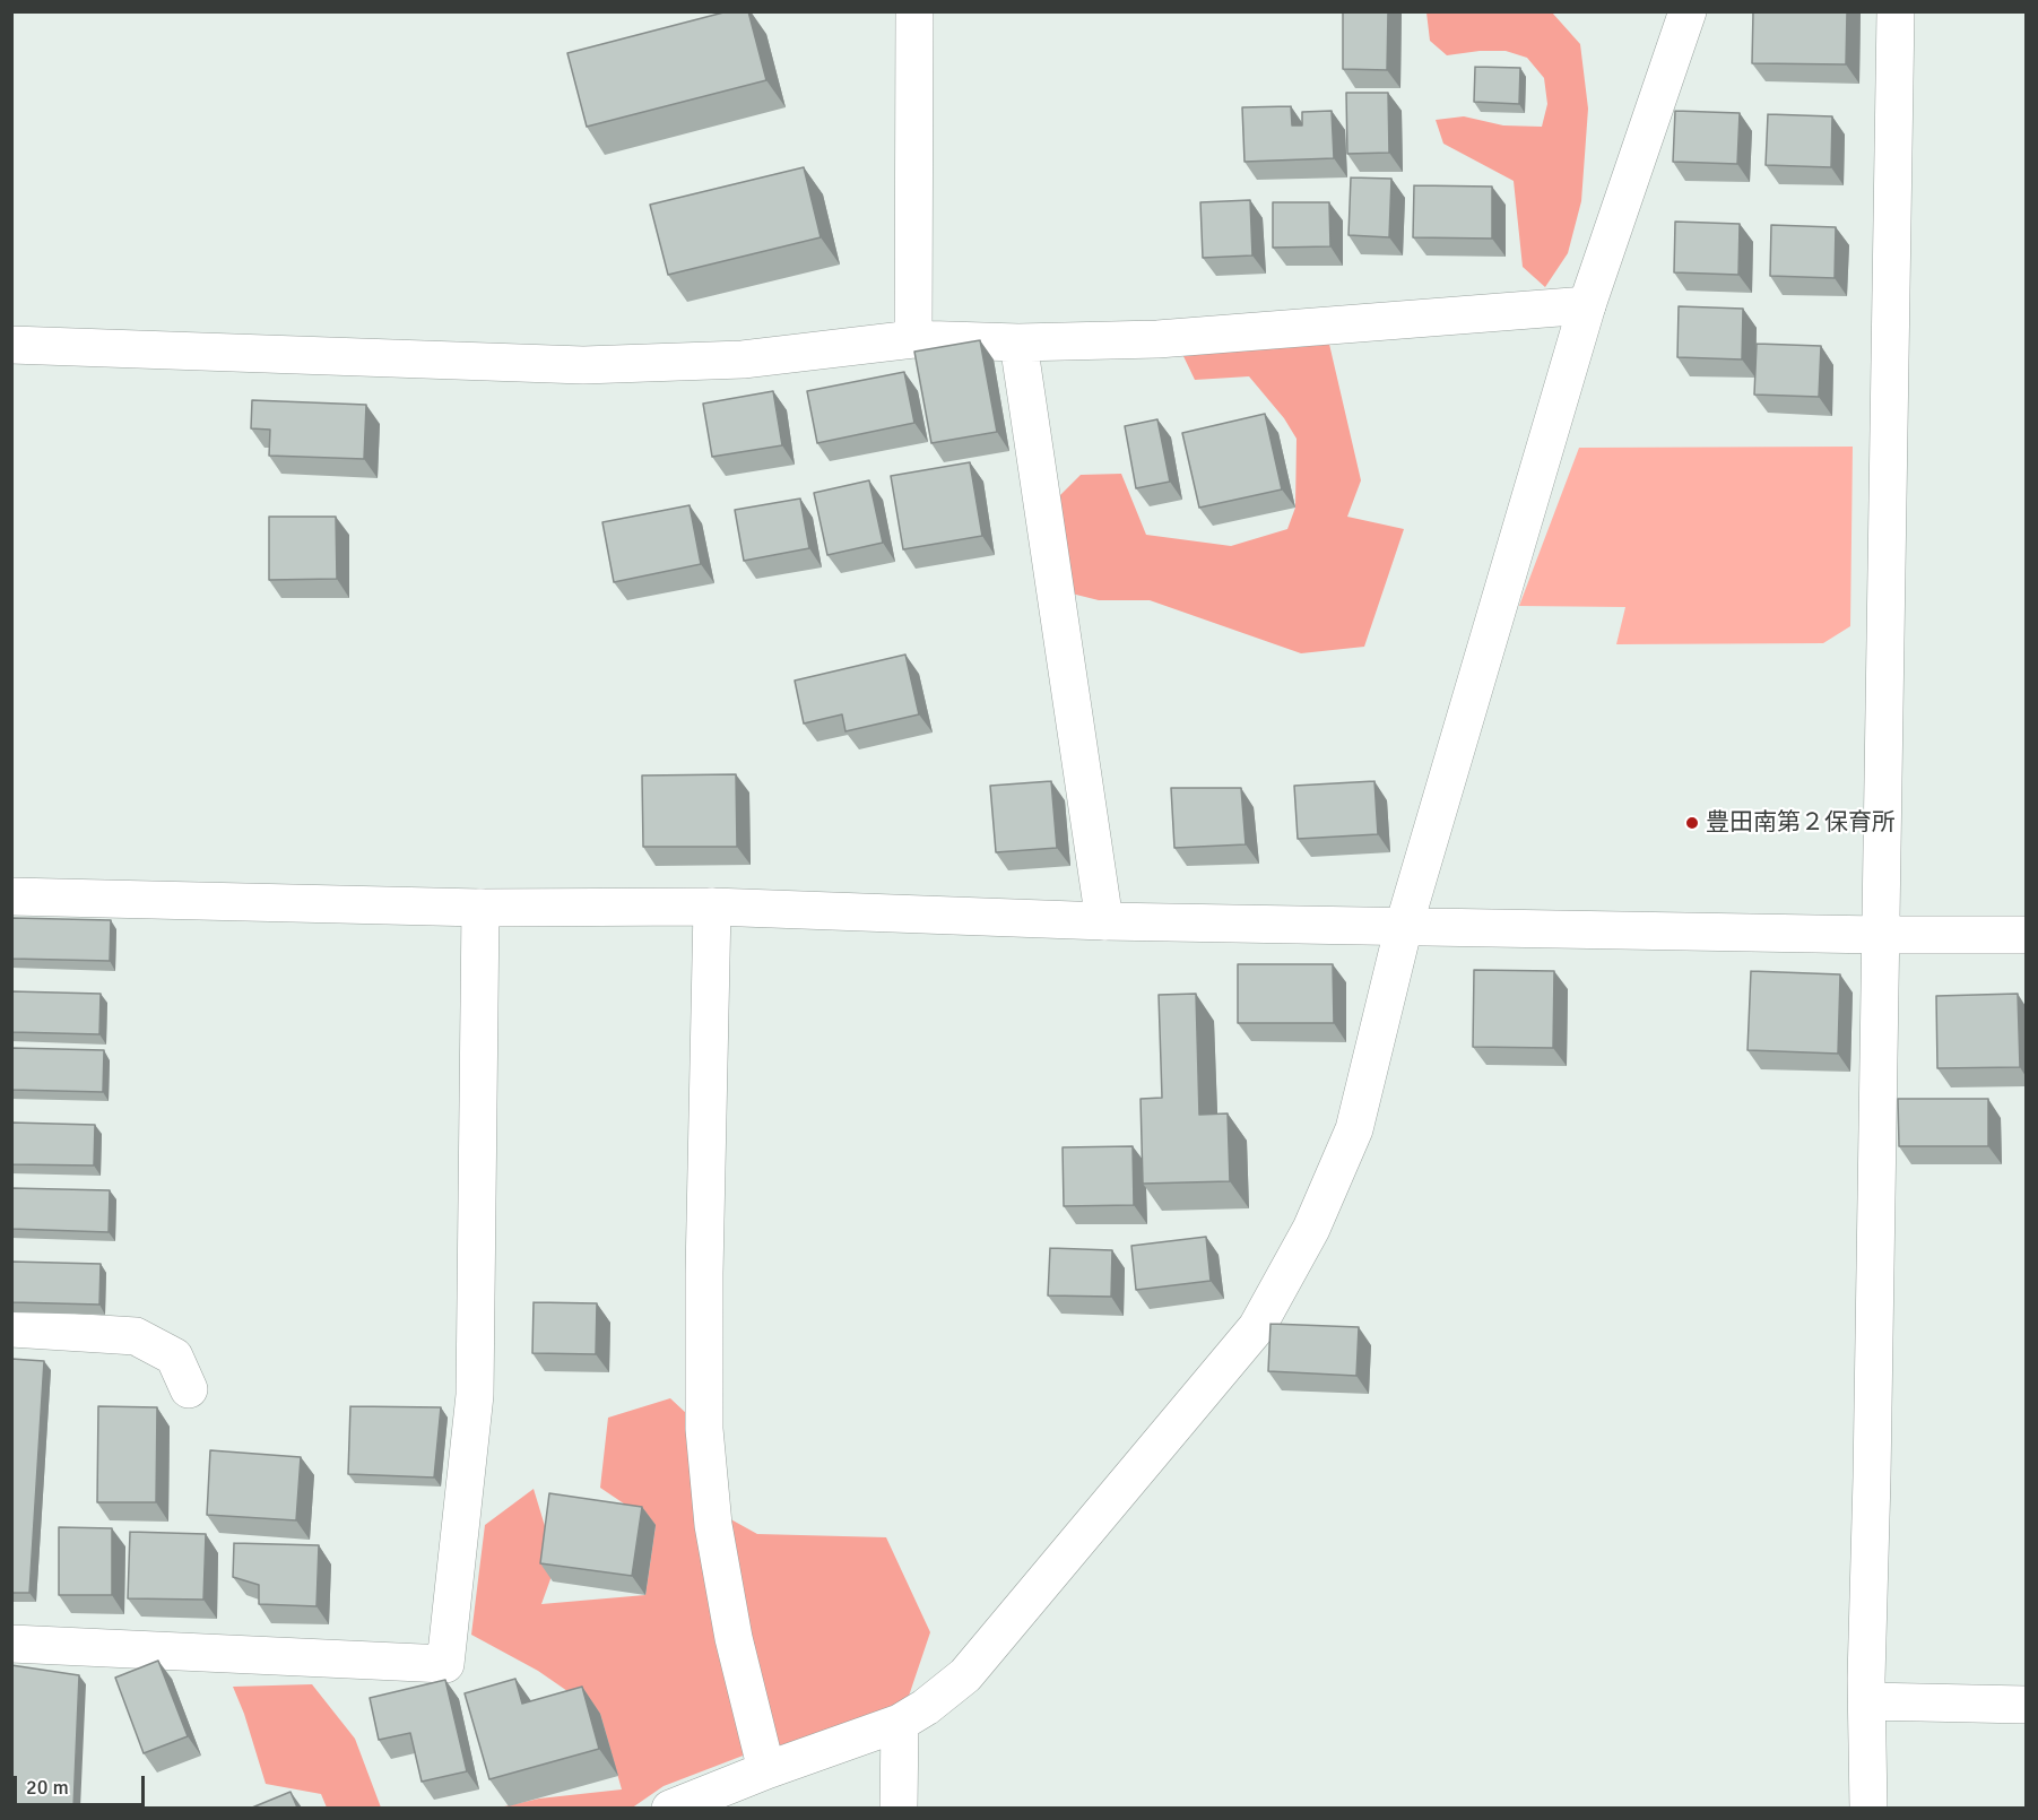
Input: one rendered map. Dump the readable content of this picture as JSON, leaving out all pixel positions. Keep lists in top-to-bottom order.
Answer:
{
  "places": ["豊田南第２保育所"],
  "scale_bar": "20 m"
}
